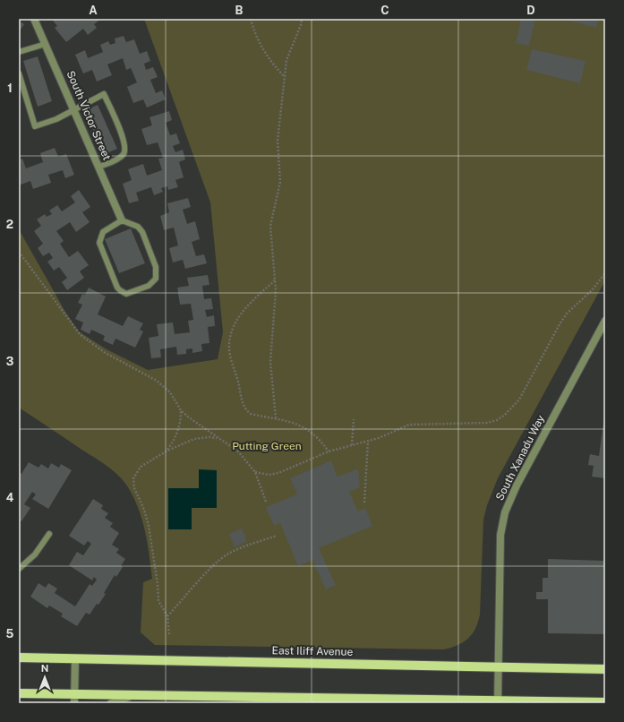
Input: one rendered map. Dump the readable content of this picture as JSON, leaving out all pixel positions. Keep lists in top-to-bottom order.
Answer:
{
  "streets": {
    "main road": ["East Iliff Avenue"],
    "street": ["South Victor Street", "South Xanadu Way"]
  },
  "crossings": [
    ["South Xanadu Way", "East Iliff Avenue"]
  ],
  "parks": ["Putting Green"],
  "north": "top",
  "grid": {
    "columns": [
      "A",
      "B",
      "C",
      "D"
    ],
    "rows": [
      "1",
      "2",
      "3",
      "4",
      "5"
    ]
  }
}
